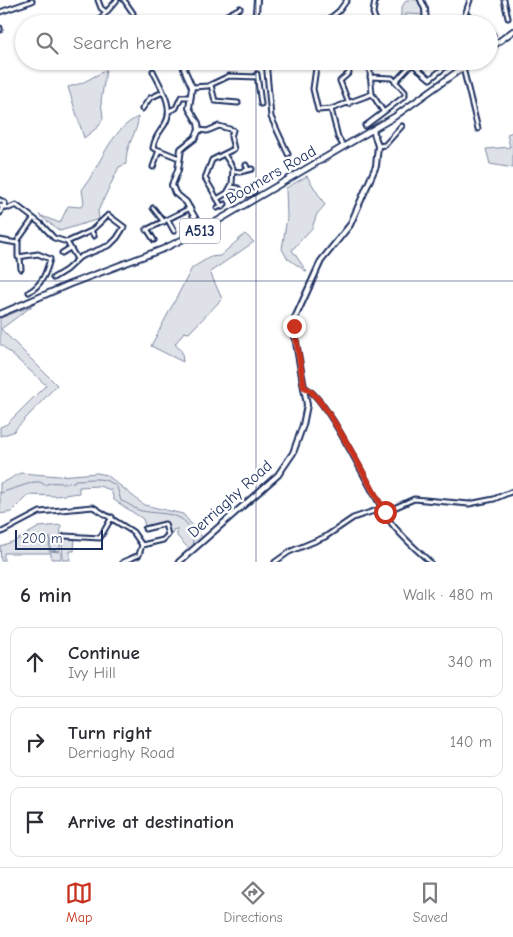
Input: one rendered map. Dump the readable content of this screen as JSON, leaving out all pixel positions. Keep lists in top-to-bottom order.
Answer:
{
  "streets": {
    "main road": ["Boomers Road", "A513"],
    "street": ["Derriaghy Road"]
  },
  "crossings": [
    ["Boomers Road", "A513"],
    ["Boomers Road", "Derriaghy Road"],
    ["A513", "Derriaghy Road"]
  ],
  "scale_bar": "200 m",
  "page": {
    "search": "Search here",
    "scale": "200 m",
    "heading": ["6 min", "Walk · 480 m"],
    "list": [
      ["Continue", "Ivy Hill", "340 m"],
      ["Turn right", "Derriaghy Road", "140 m"],
      "Arrive at destination"
    ],
    "nav": ["Map", "Directions", "Saved"]
  }
}
